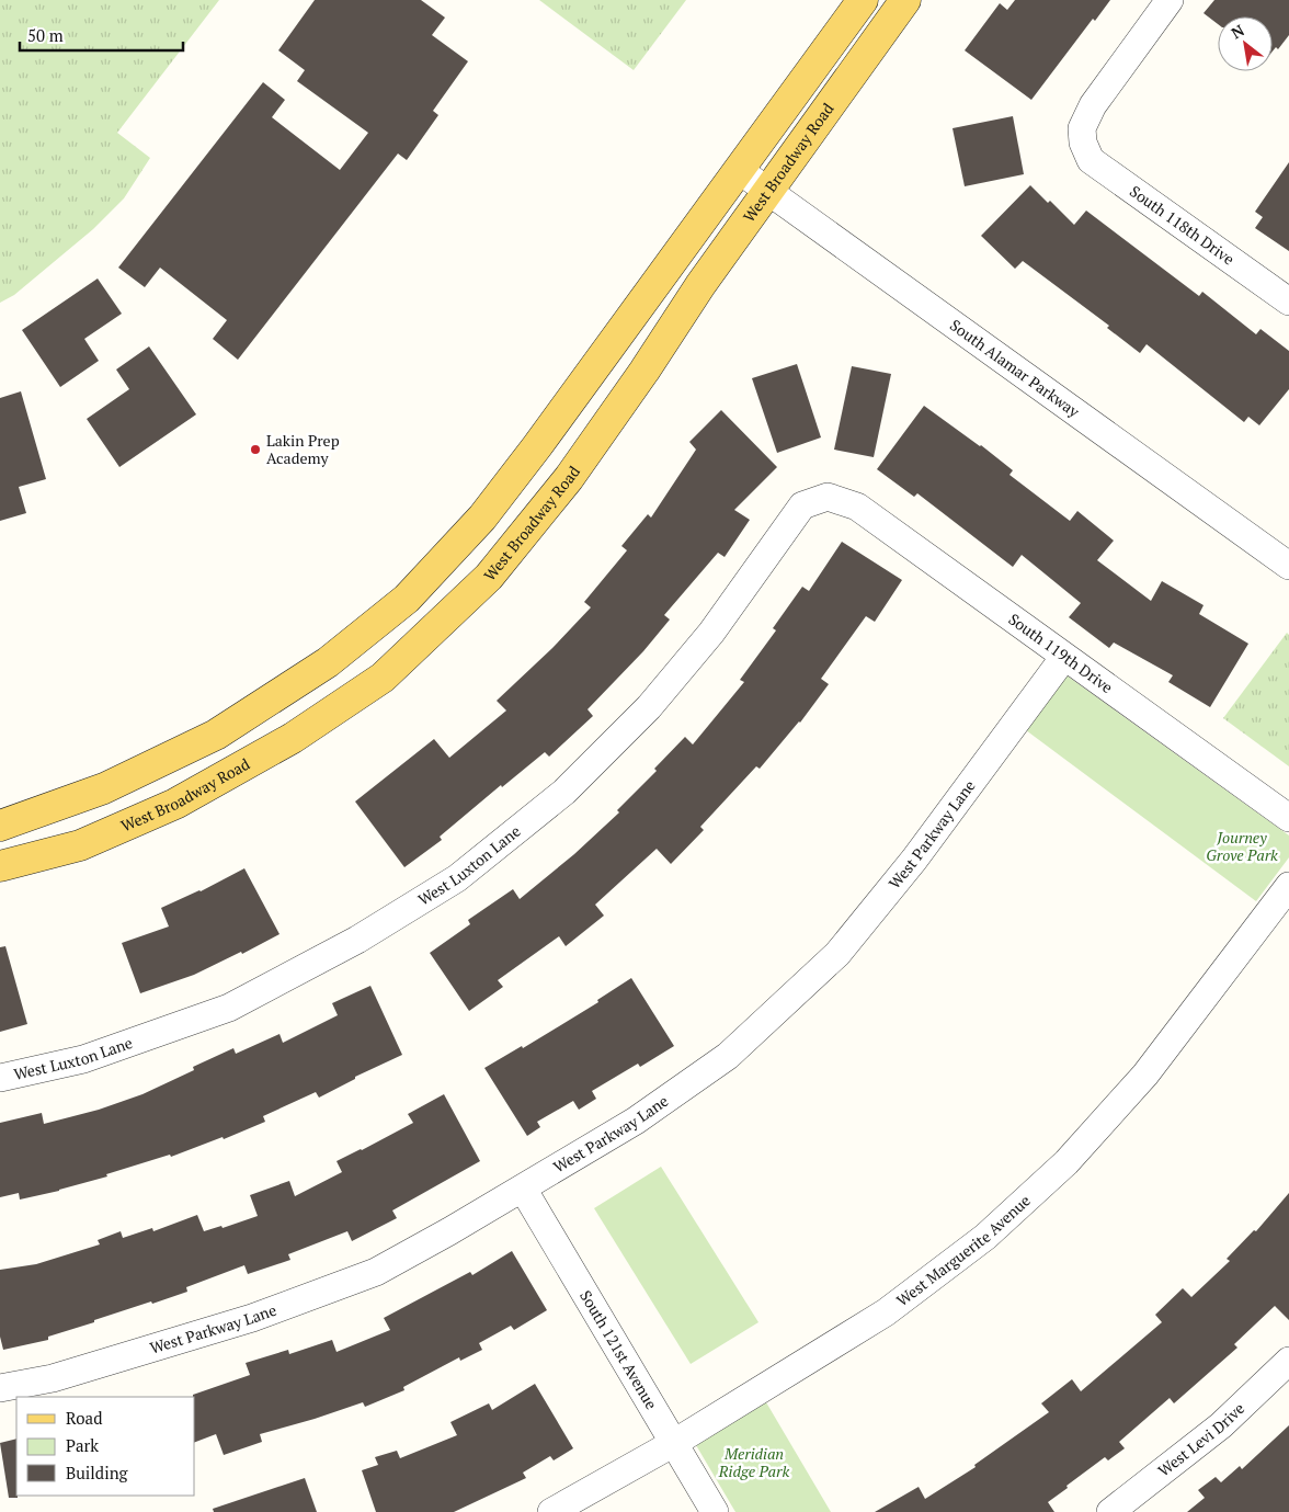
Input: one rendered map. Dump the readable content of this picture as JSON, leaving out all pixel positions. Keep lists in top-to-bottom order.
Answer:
{
  "streets": {
    "main road": ["West Broadway Road"],
    "street": [
      "South 118th Drive",
      "South Alamar Parkway",
      "South 119th Drive",
      "West Parkway Lane",
      "West Luxton Lane",
      "West Marguerite Avenue",
      "South 121st Avenue",
      "West Levi Drive"
    ]
  },
  "crossings": [
    ["West Broadway Road", "South Alamar Parkway"],
    ["South 119th Drive", "West Parkway Lane"],
    ["South 119th Drive", "West Luxton Lane"],
    ["West Parkway Lane", "South 121st Avenue"],
    ["West Marguerite Avenue", "South 121st Avenue"]
  ],
  "parks": ["Journey Grove Park", "Meridian Ridge Park"],
  "places": ["Lakin Prep Academy"],
  "legend": ["Road", "Park", "Building"],
  "scale_bar": "50 m",
  "north": "top left"
}
